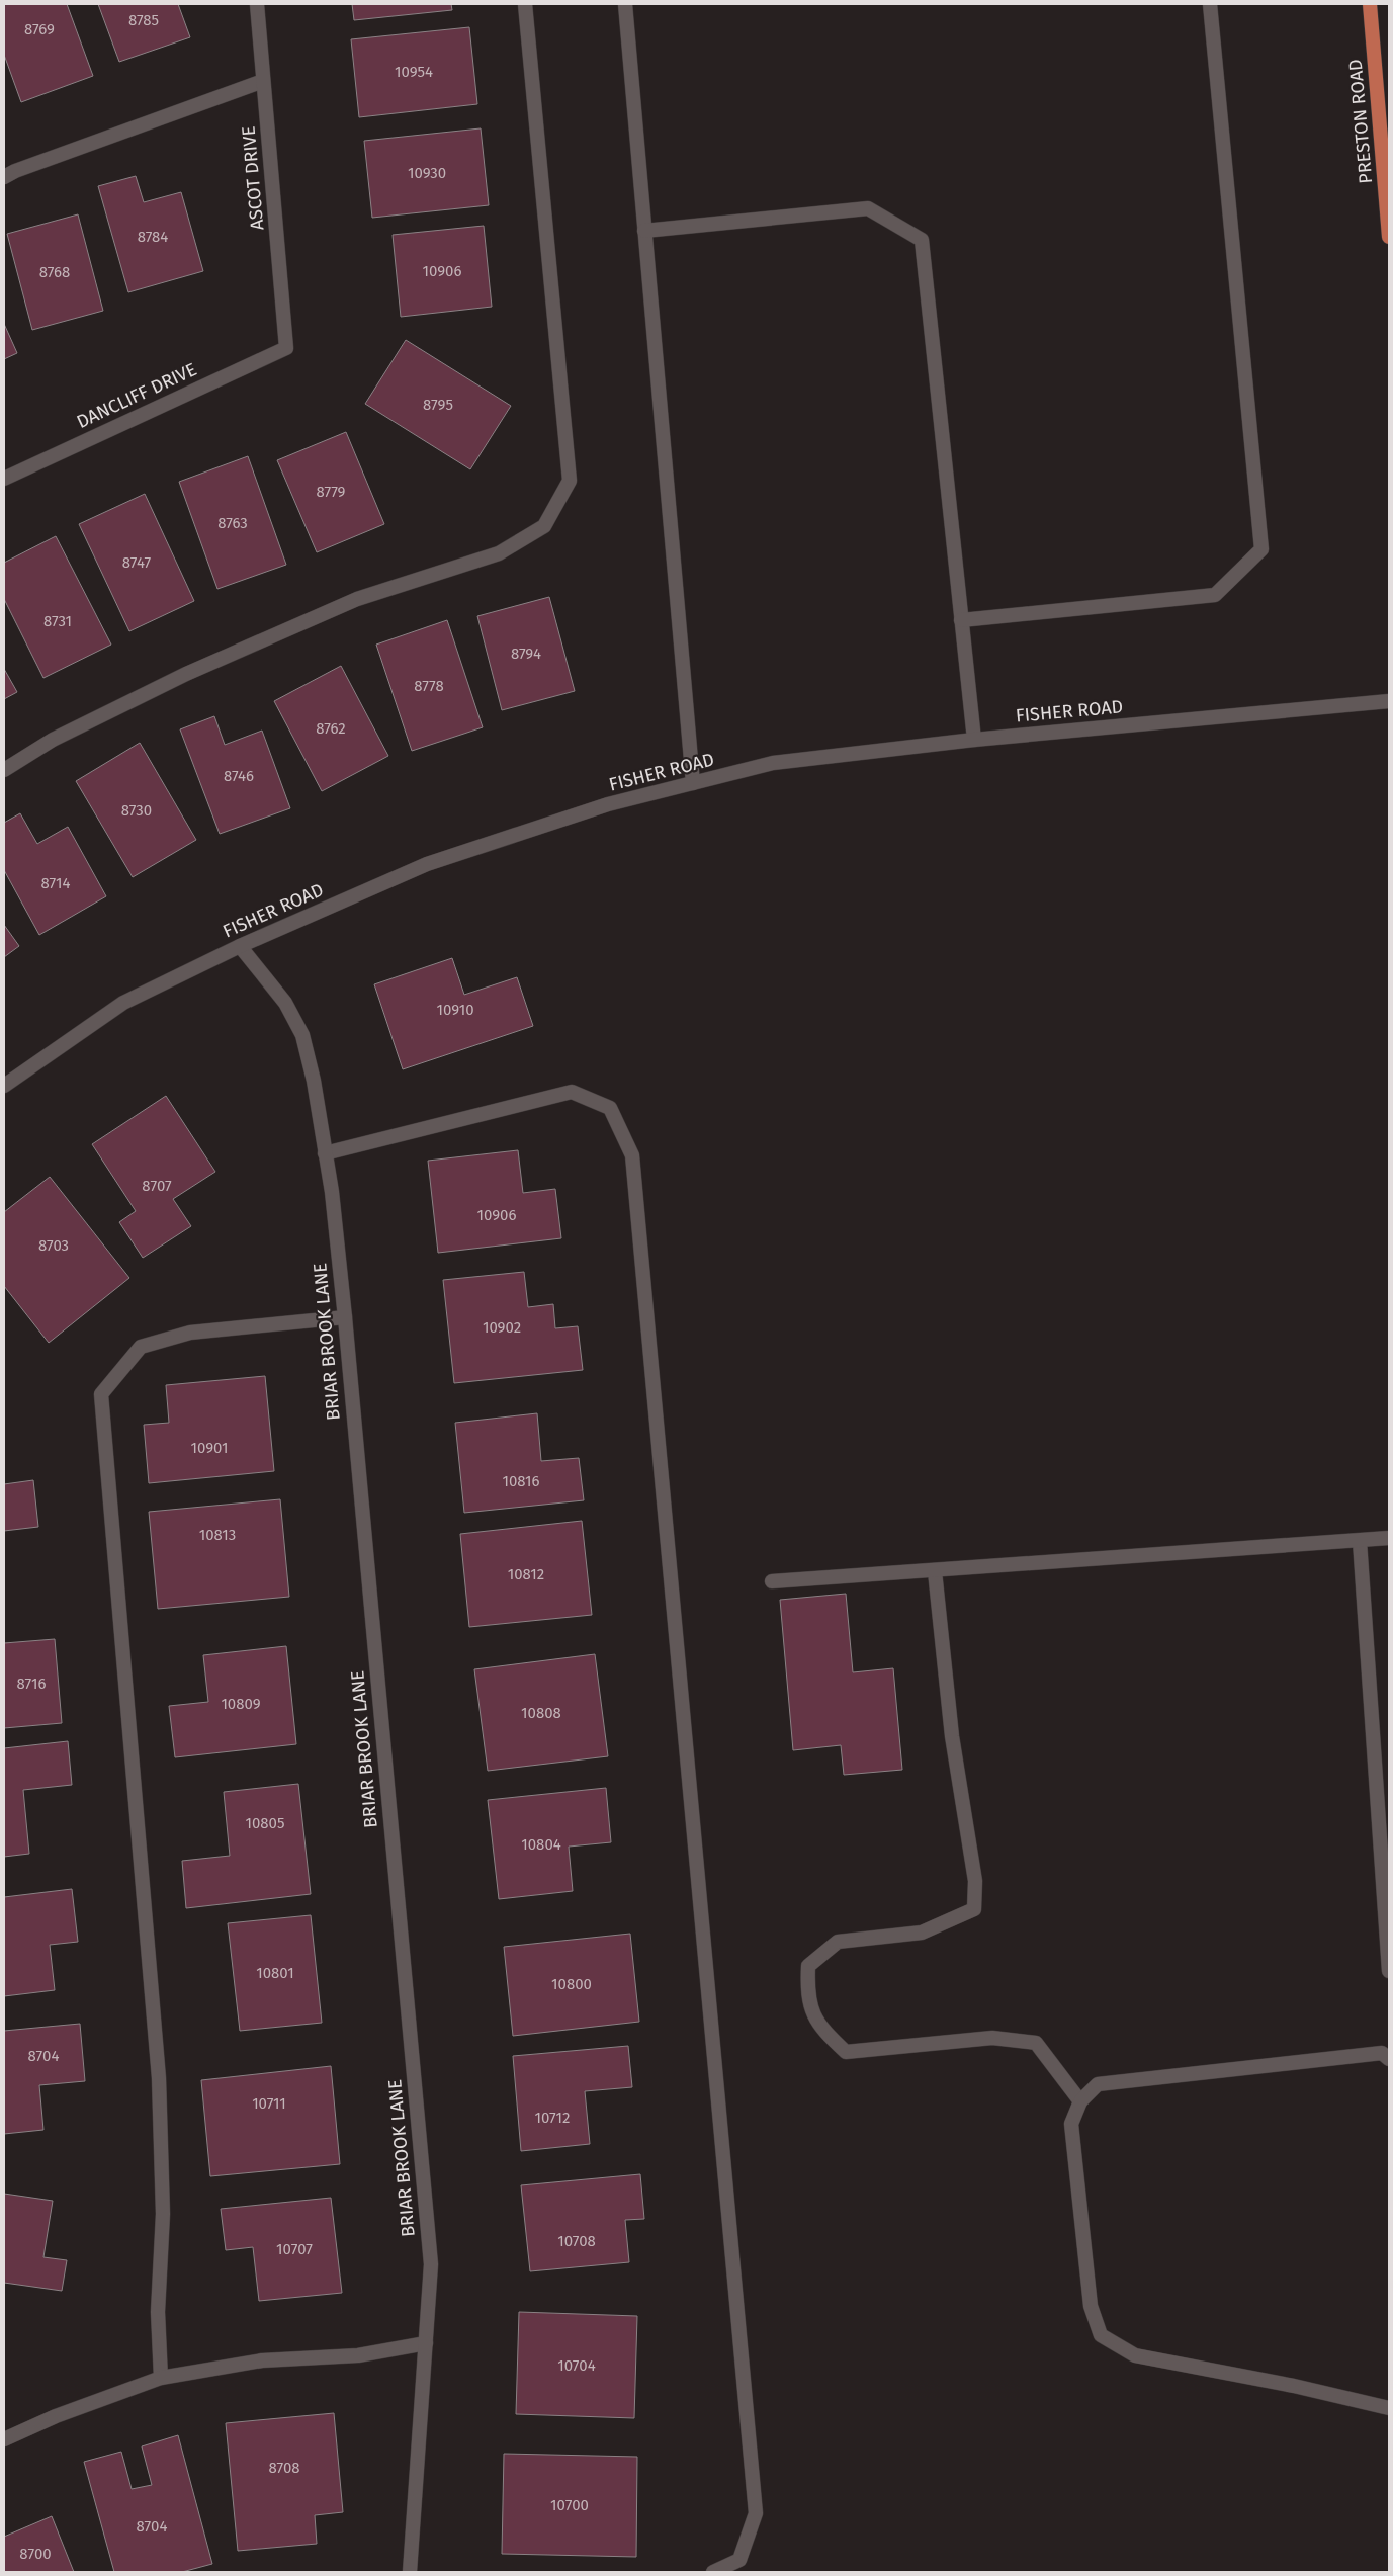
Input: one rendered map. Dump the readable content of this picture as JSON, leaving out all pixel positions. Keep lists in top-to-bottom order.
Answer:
{
  "streets": {
    "main road": ["PRESTON ROAD"],
    "street": [
      "ASCOT DRIVE",
      "DANCLIFF DRIVE",
      "FISHER ROAD",
      "BRIAR BROOK LANE"
    ]
  },
  "crossings": [
    ["ASCOT DRIVE", "DANCLIFF DRIVE"],
    ["FISHER ROAD", "BRIAR BROOK LANE"]
  ],
  "house_numbers": [
    "8785",
    "8769",
    "10954",
    "10930",
    "8784",
    "10906",
    "8768",
    "8795",
    "8779",
    "8763",
    "8747",
    "8731",
    "8794",
    "8778",
    "8762",
    "8746",
    "8730",
    "8714",
    "10910",
    "8707",
    "10906",
    "8703",
    "10902",
    "10901",
    "10816",
    "10813",
    "10812",
    "8716",
    "10809",
    "10808",
    "10805",
    "10804",
    "10801",
    "10800",
    "8704",
    "10711",
    "10712",
    "10708",
    "10707",
    "10704",
    "8708",
    "10700",
    "8704",
    "8700"
  ]
}
